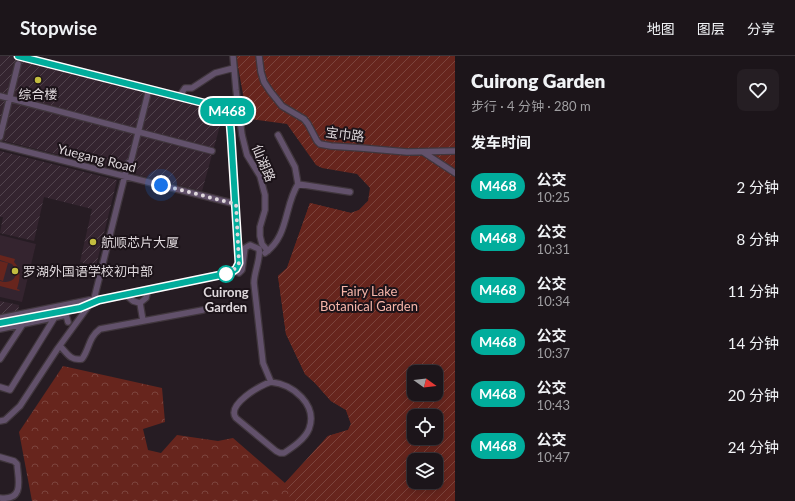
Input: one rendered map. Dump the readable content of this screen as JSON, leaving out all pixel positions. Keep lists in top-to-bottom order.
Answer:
{
  "streets": {
    "street": ["宝巾路", "Yuegang Road", "仙湖路"]
  },
  "parks": ["Fairy Lake Botanical Garden"],
  "places": [
    "综合楼",
    "航顺芯片大厦",
    "罗湖外国语学校初中部",
    "Cuirong Garden"
  ],
  "lines": ["bus line M468"],
  "north": "right",
  "page": {
    "header": "Stopwise",
    "nav": ["地图", "图层", "分享"],
    "on_map": "M468",
    "heading": [
      ["Cuirong Garden", "步行 · 4 分钟 · 280 m"],
      "发车时间"
    ],
    "list": [
      {
        "mark": "M468",
        "name": "公交",
        "note": "10:25",
        "value": "2 分钟"
      },
      {
        "mark": "M468",
        "name": "公交",
        "note": "10:31",
        "value": "8 分钟"
      },
      {
        "mark": "M468",
        "name": "公交",
        "note": "10:34",
        "value": "11 分钟"
      },
      {
        "mark": "M468",
        "name": "公交",
        "note": "10:37",
        "value": "14 分钟"
      },
      {
        "mark": "M468",
        "name": "公交",
        "note": "10:43",
        "value": "20 分钟"
      },
      {
        "mark": "M468",
        "name": "公交",
        "note": "10:47",
        "value": "24 分钟"
      }
    ]
  }
}
